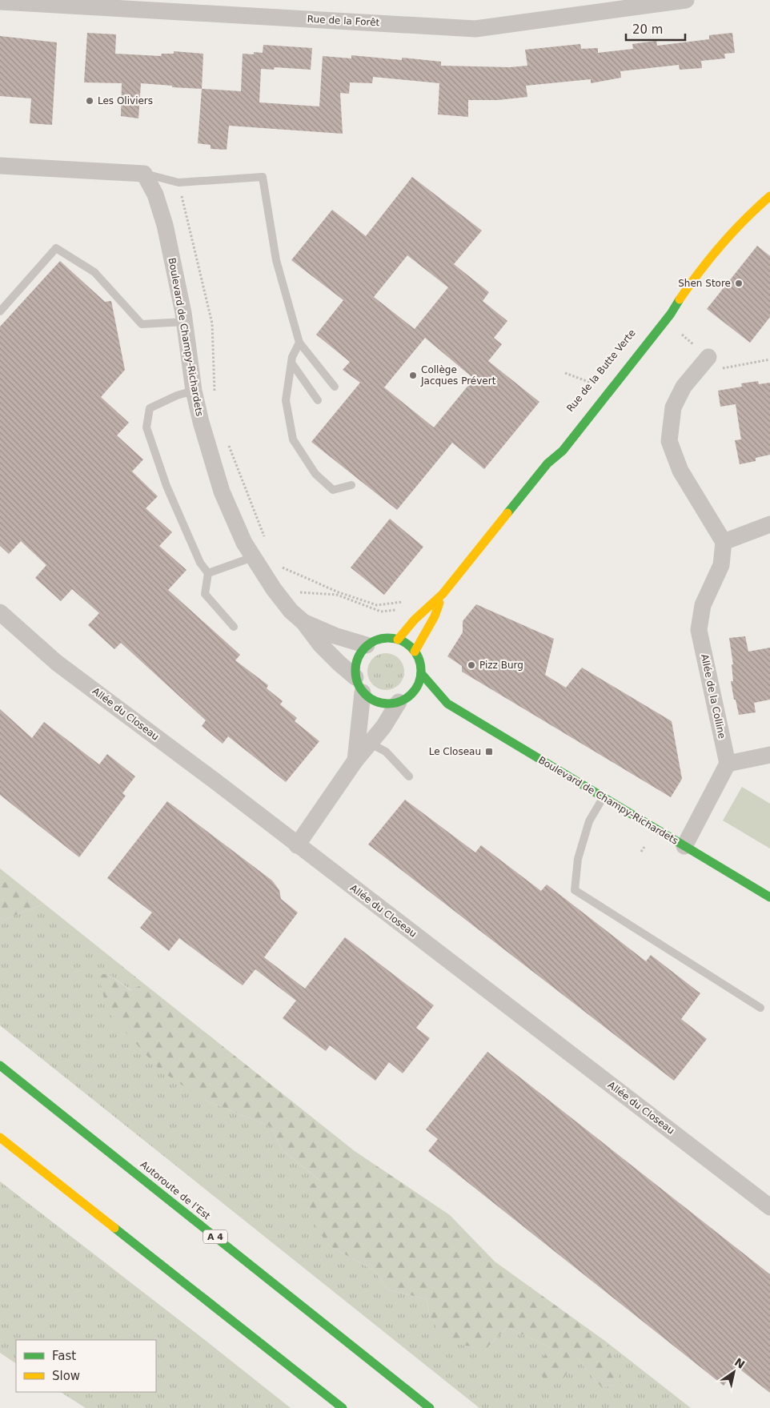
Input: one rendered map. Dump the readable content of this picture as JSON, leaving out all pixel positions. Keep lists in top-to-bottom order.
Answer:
{
  "streets": {
    "main road": [
      "Boulevard de Champy-Richardets",
      "Rue de la Butte Verte",
      "Autoroute de l’Est",
      "A 4"
    ],
    "street": ["Rue de la Forêt", "Allée de la Colline", "Allée du Closeau"]
  },
  "crossings": [
    ["Boulevard de Champy-Richardets", "Rue de la Butte Verte"]
  ],
  "places": {
    "other": [
      "Les Oliviers",
      "Shen Store",
      "Collège Jacques Prévert",
      "Pizz Burg"
    ],
    "transit": ["Le Closeau"]
  },
  "legend": ["Fast", "Slow"],
  "scale_bar": "20 m",
  "north": "top right"
}
